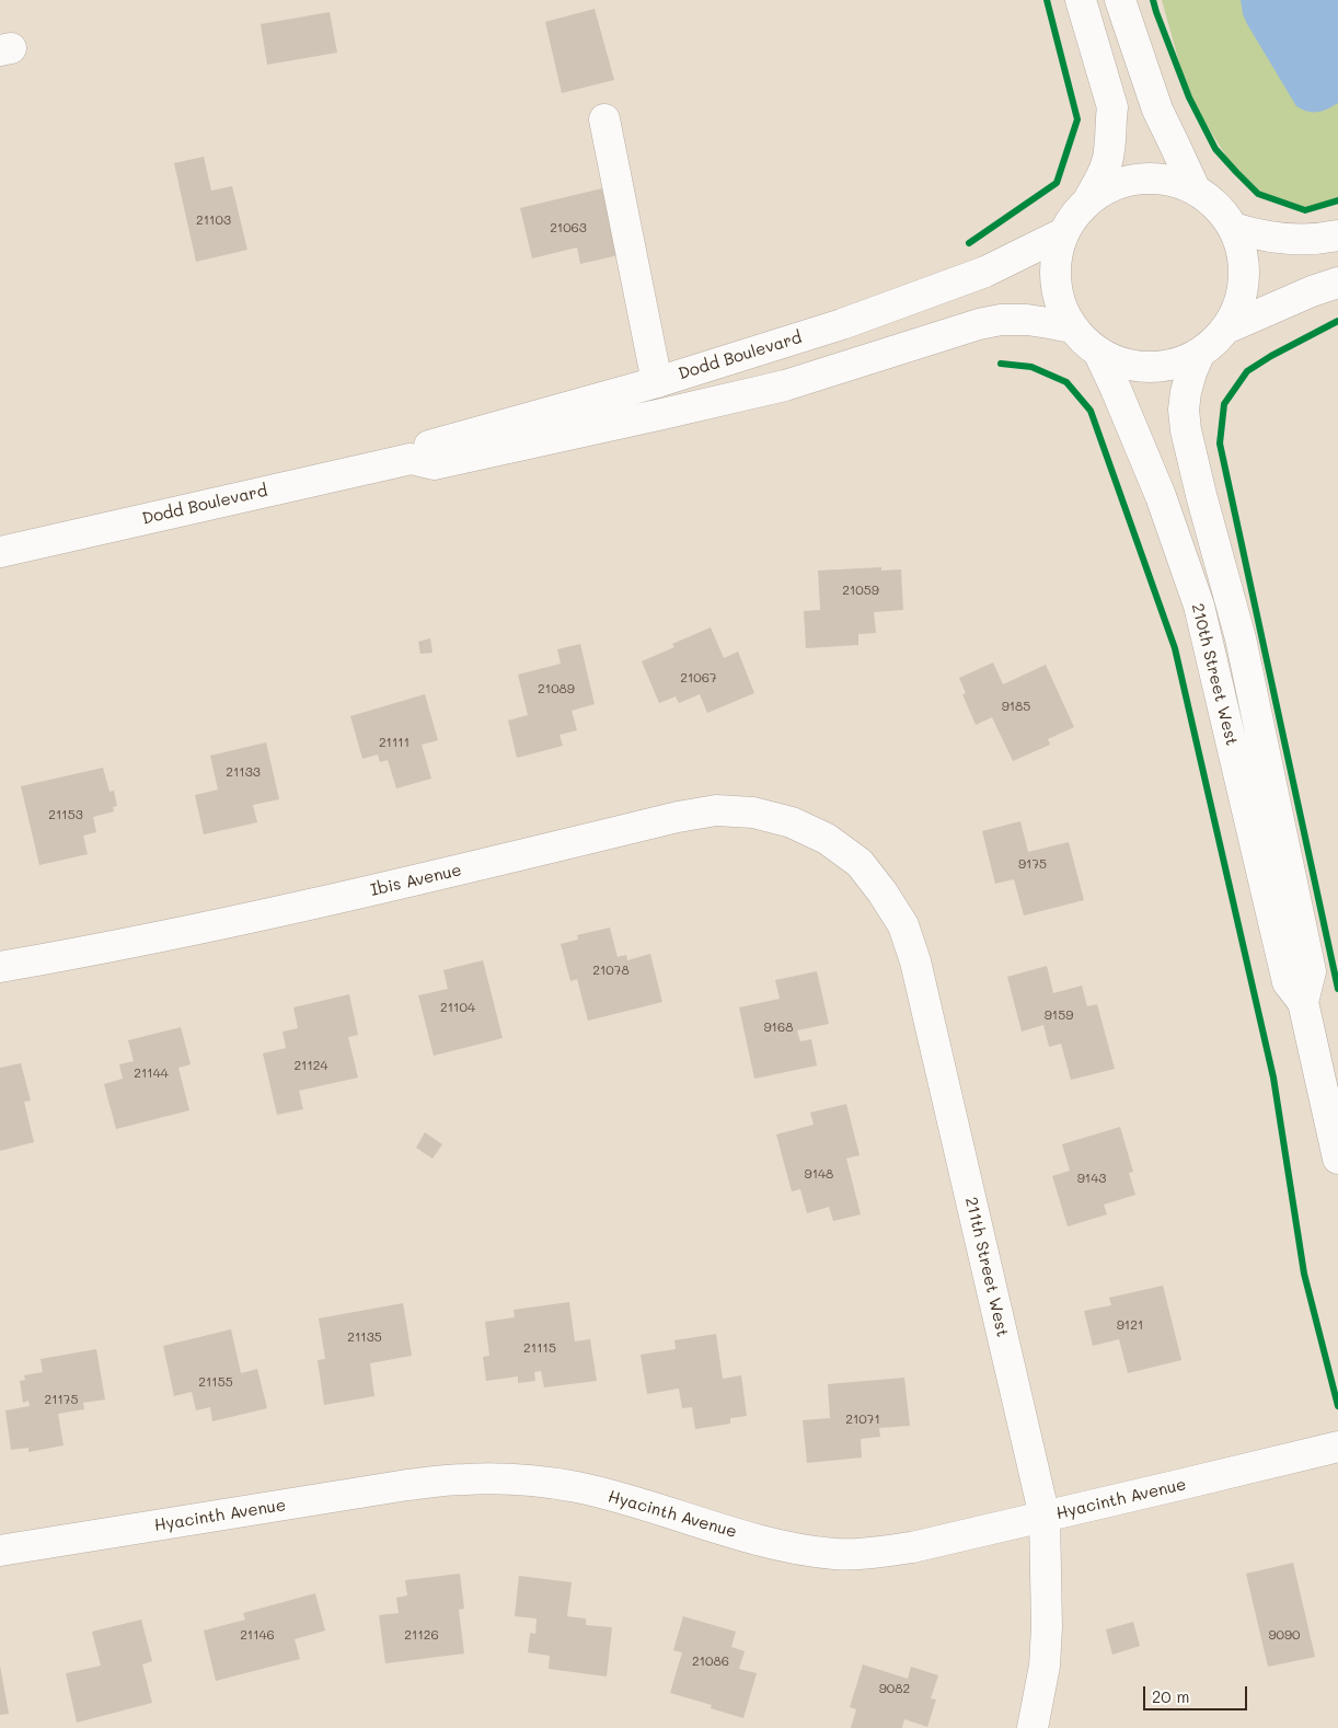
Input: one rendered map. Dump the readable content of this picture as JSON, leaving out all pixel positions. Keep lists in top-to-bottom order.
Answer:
{
  "streets": {
    "street": [
      "Dodd Boulevard",
      "210th Street West",
      "Ibis Avenue",
      "211th Street West",
      "Hyacinth Avenue"
    ]
  },
  "crossings": [
    ["Dodd Boulevard", "210th Street West"],
    ["Ibis Avenue", "211th Street West"],
    ["211th Street West", "Hyacinth Avenue"]
  ],
  "house_numbers": [
    "21103",
    "21063",
    "21059",
    "21067",
    "21089",
    "9185",
    "21111",
    "21133",
    "21153",
    "9175",
    "21078",
    "21104",
    "9159",
    "9168",
    "21124",
    "21144",
    "9148",
    "9143",
    "9121",
    "21135",
    "21115",
    "21155",
    "21175",
    "21071",
    "21146",
    "21126",
    "9090",
    "21086",
    "9082"
  ],
  "scale_bar": "20 m"
}
